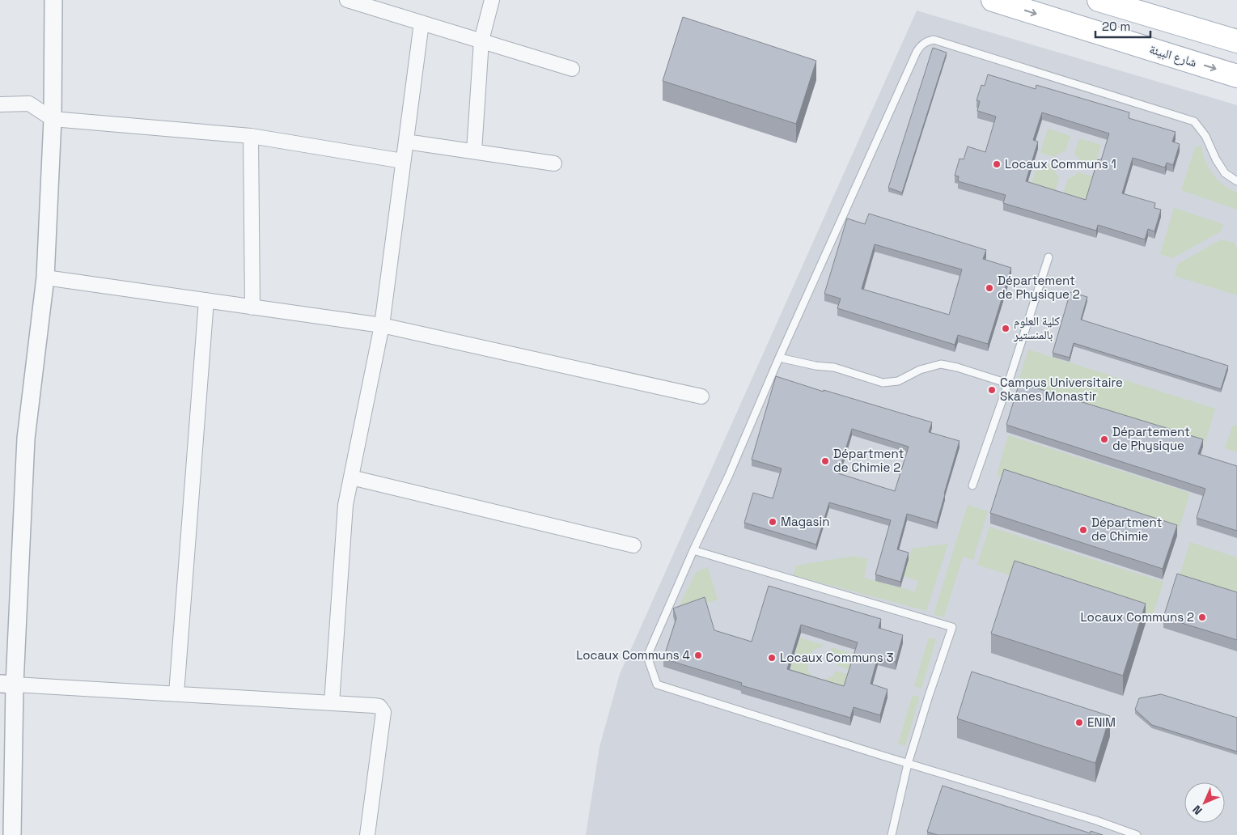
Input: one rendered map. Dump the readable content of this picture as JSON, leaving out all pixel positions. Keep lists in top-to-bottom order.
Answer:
{
  "streets": {
    "main road": ["شارع البيئة"]
  },
  "places": [
    "Locaux Communs 1",
    "Département de Physique 2",
    "كلية العلوم بالمنستير",
    "Campus Universitaire Skanes Monastir",
    "Département de Physique",
    "Départment de Chimie 2",
    "Magasin",
    "Départment de Chimie",
    "Locaux Communs 2",
    "Locaux Communs 4",
    "Locaux Communs 3",
    "ENIM"
  ],
  "scale_bar": "20 m",
  "north": "bottom left"
}
